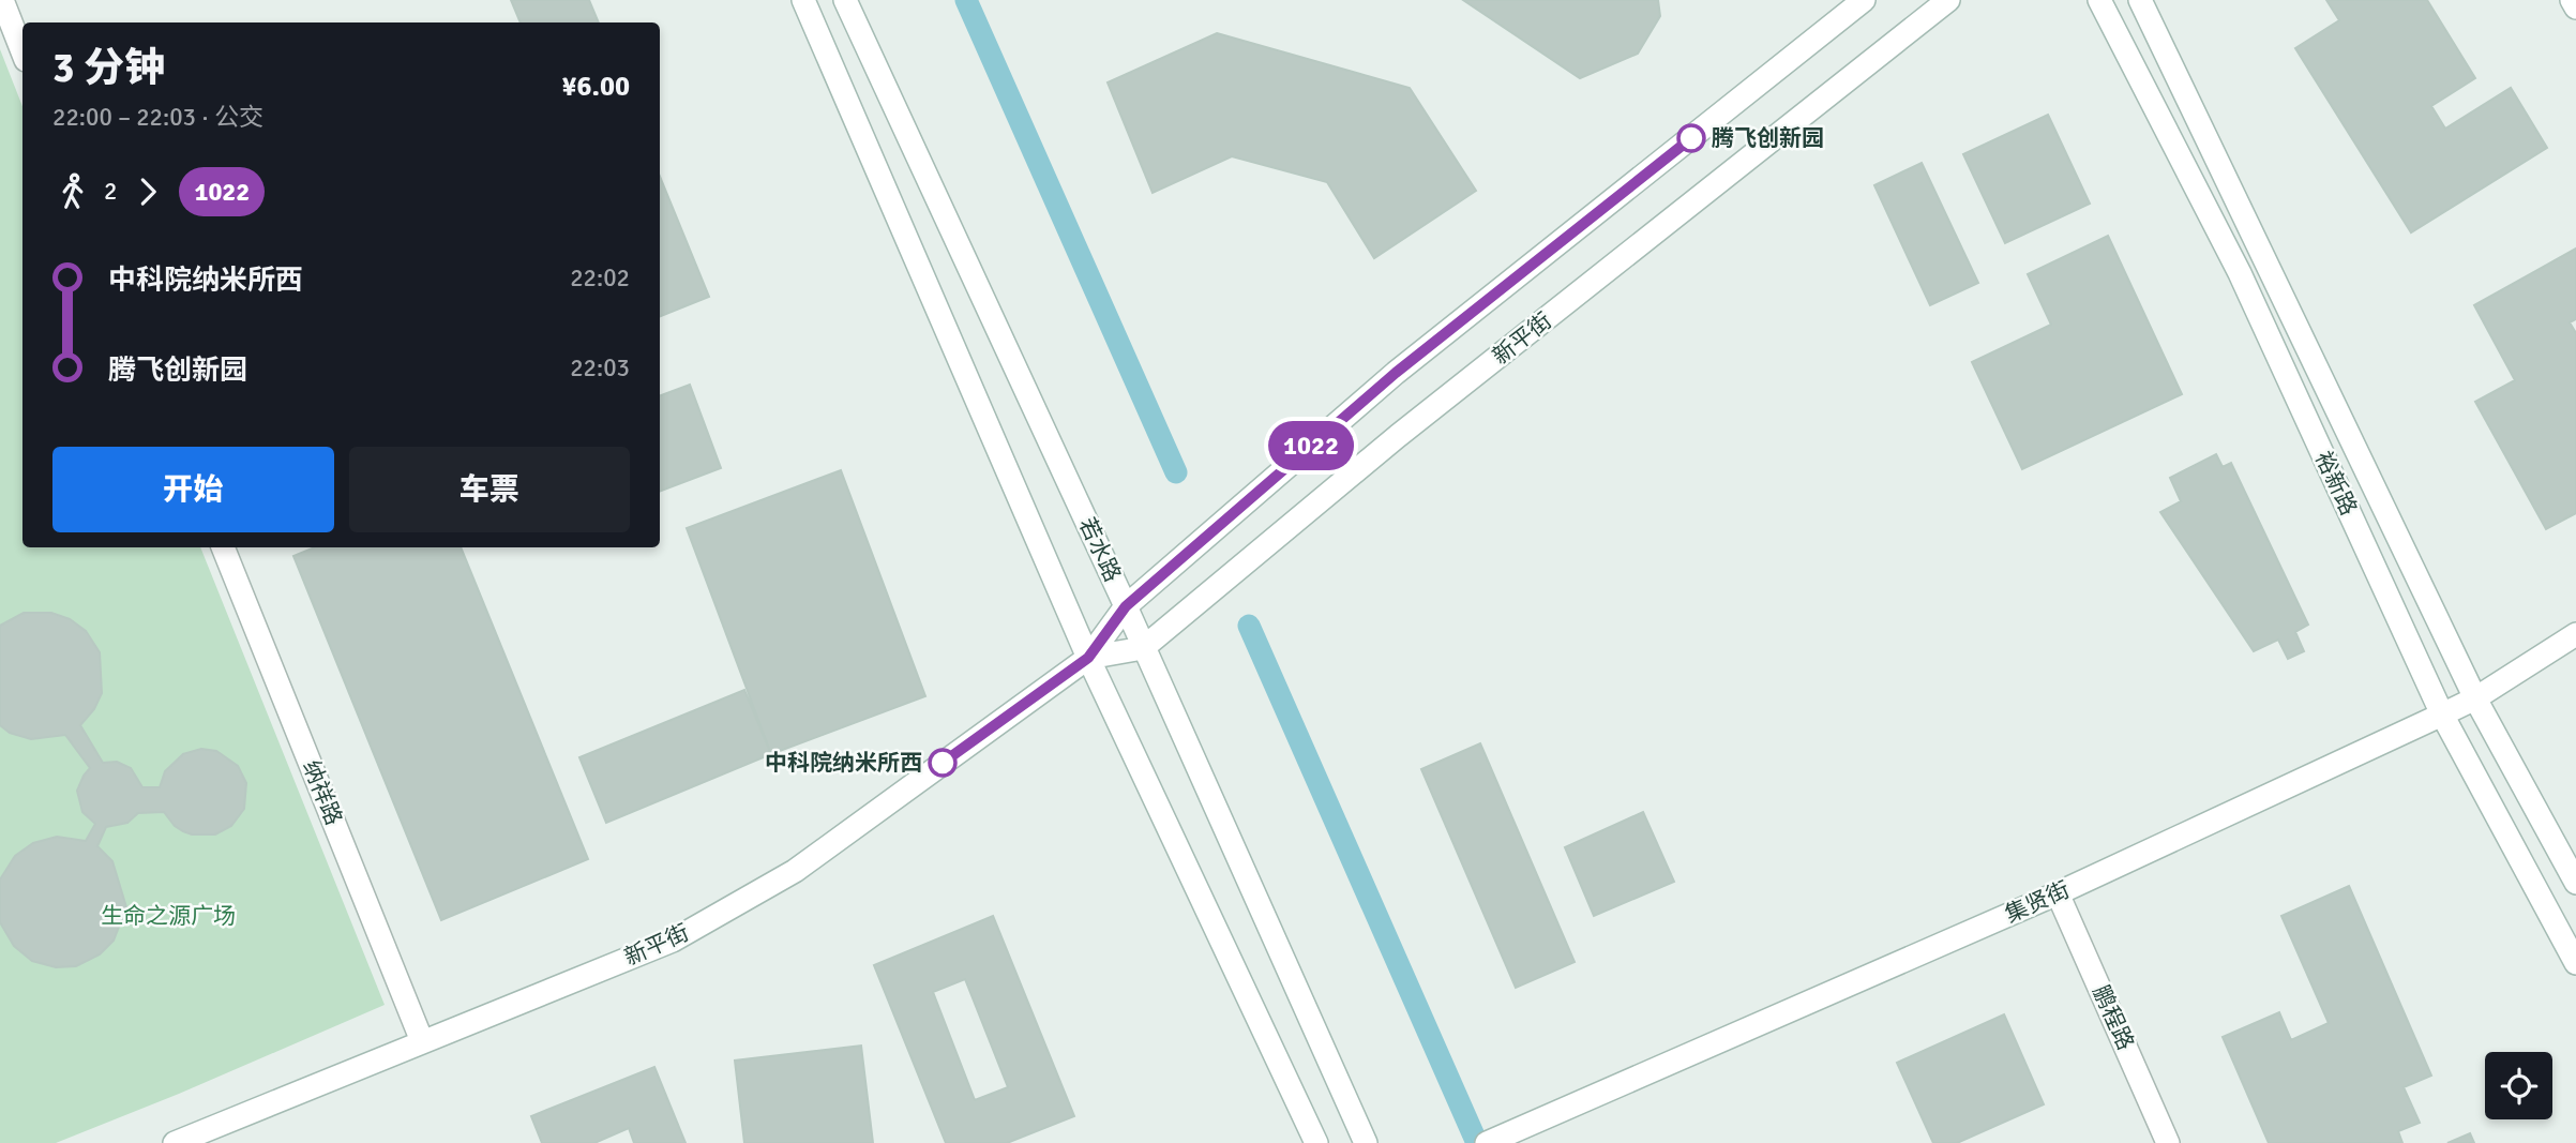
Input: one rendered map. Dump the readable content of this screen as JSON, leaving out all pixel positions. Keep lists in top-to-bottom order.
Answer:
{
  "streets": {
    "main road": [
      "新平街",
      "裕新路",
      "若水路",
      "纳祥路",
      "集贤街",
      "鹏程路"
    ]
  },
  "crossings": [
    ["新平街", "若水路"],
    ["新平街", "纳祥路"],
    ["裕新路", "集贤街"],
    ["集贤街", "鹏程路"]
  ],
  "parks": ["生命之源广场"],
  "places": ["腾飞创新园", "中科院纳米所西"],
  "lines": ["bus line 1022"],
  "page": {
    "on_map": "1022",
    "heading": ["3 分钟", "22:00 – 22:03 · 公交", "¥6.00"],
    "legs": ["2", "1022"],
    "list": [
      {
        "name": "中科院纳米所西",
        "value": "22:02"
      },
      {
        "name": "腾飞创新园",
        "value": "22:03"
      }
    ],
    "buttons": ["开始", "车票"]
  }
}
